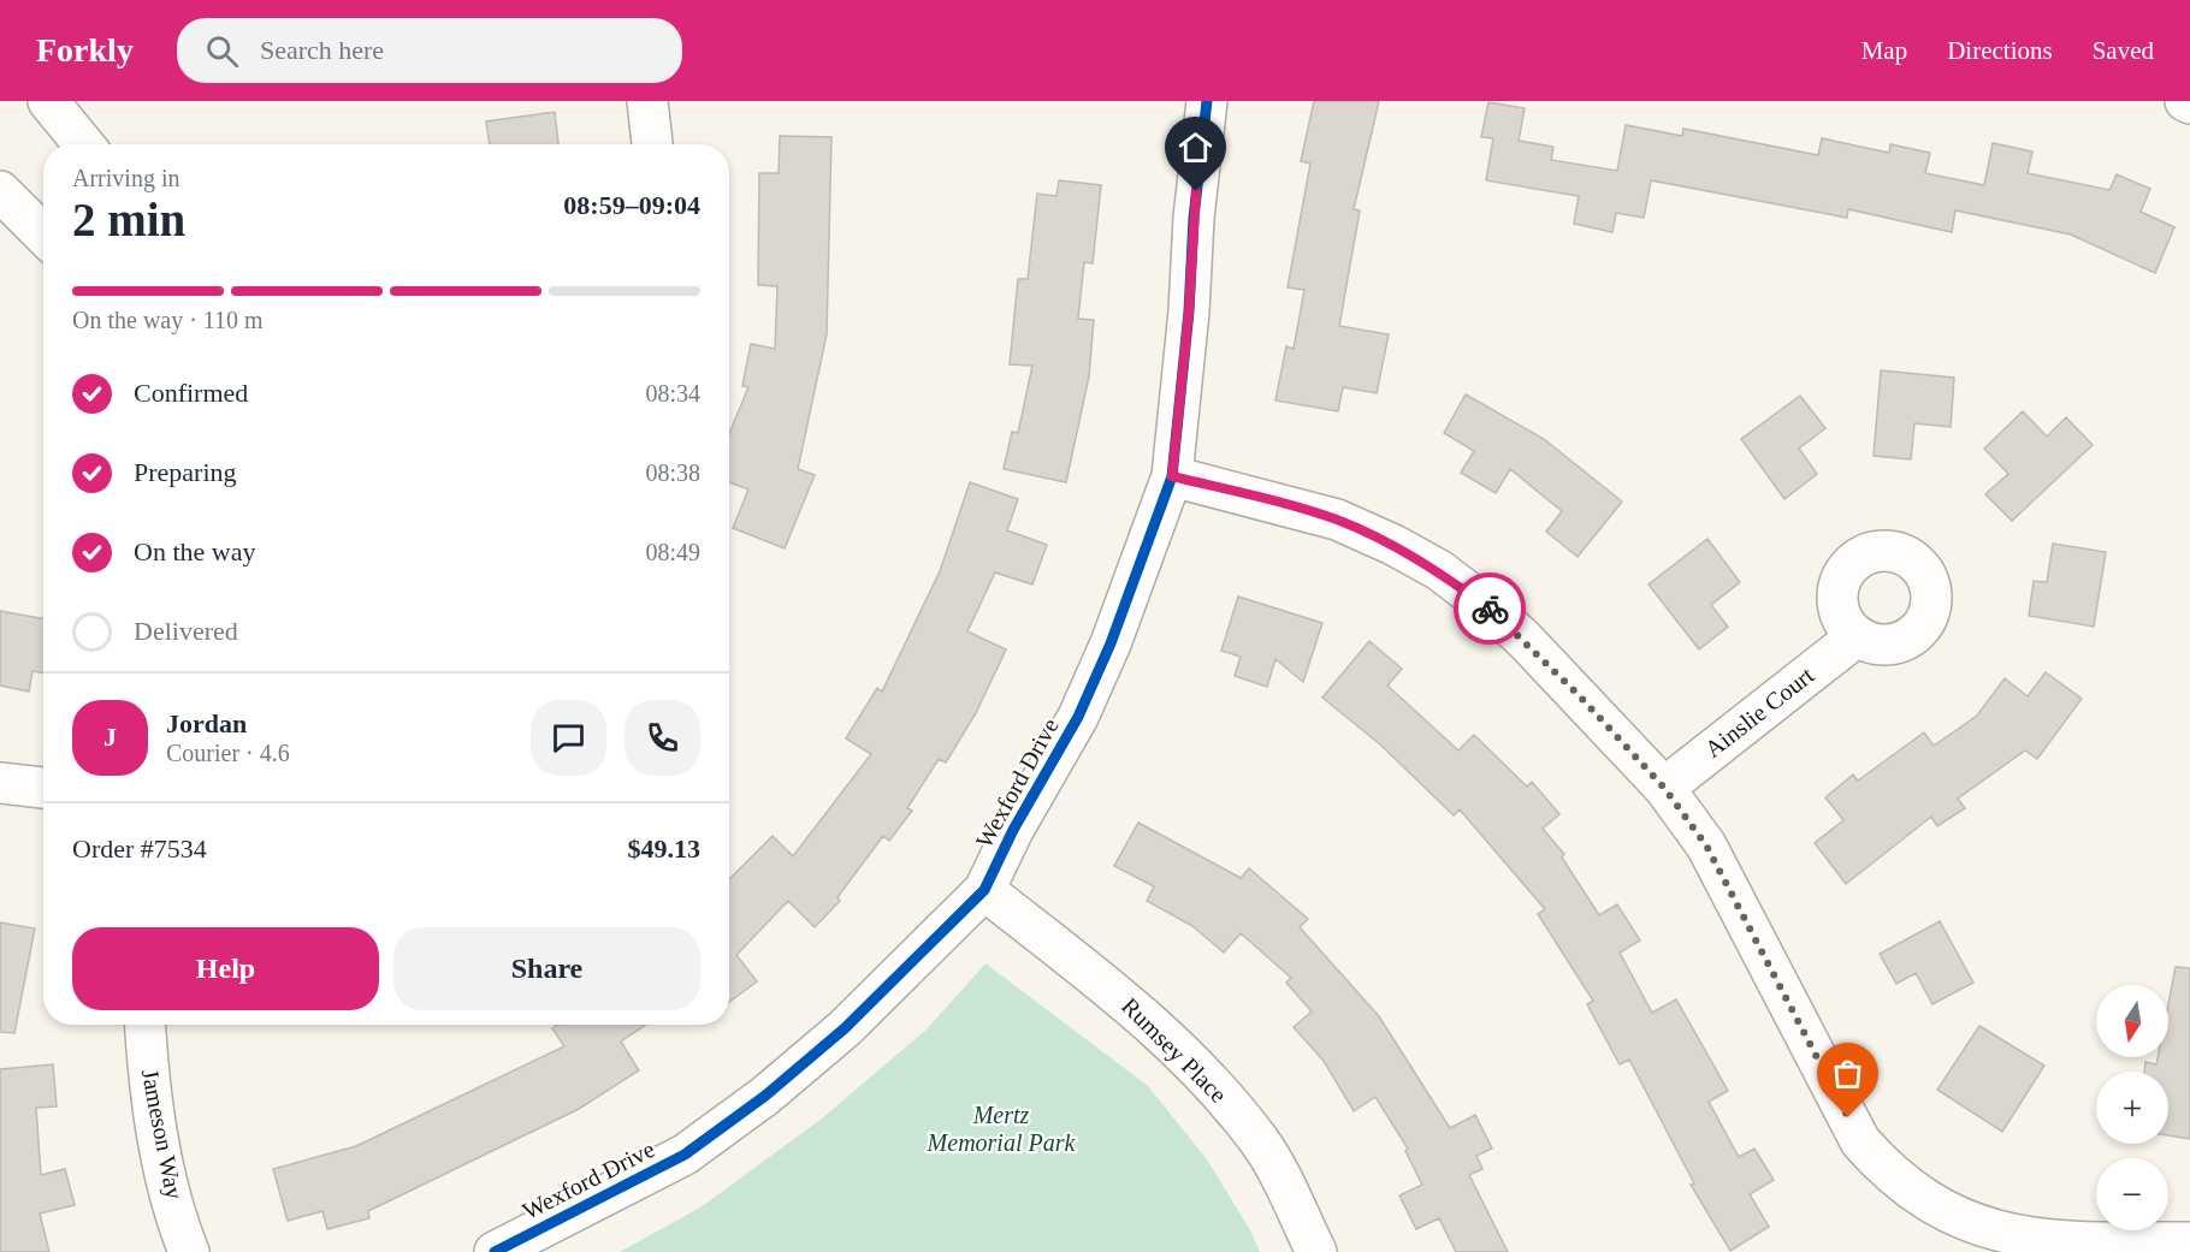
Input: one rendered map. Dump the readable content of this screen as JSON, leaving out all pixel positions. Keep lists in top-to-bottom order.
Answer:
{
  "streets": {
    "street": [
      "Ainslie Court",
      "Wexford Drive",
      "Rumsey Place",
      "Jameson Way"
    ]
  },
  "crossings": [
    ["Wexford Drive", "Rumsey Place"]
  ],
  "parks": ["Mertz Memorial Park"],
  "north": "bottom",
  "page": {
    "header": "Forkly",
    "search": "Search here",
    "nav": ["Map", "Directions", "Saved"],
    "heading": ["2 min", "Arriving in", "08:59–09:04"],
    "panel": [
      "Jordan",
      "Courier · 4.6",
      "Order #7534",
      "$49.13"
    ],
    "bar": "On the way · 110 m",
    "list": [
      ["Confirmed", "08:34"],
      ["Preparing", "08:38"],
      ["On the way", "08:49"],
      "Delivered"
    ],
    "round": "J",
    "buttons": ["Help", "Share"],
    "map_buttons": ["+", "−"]
  }
}
